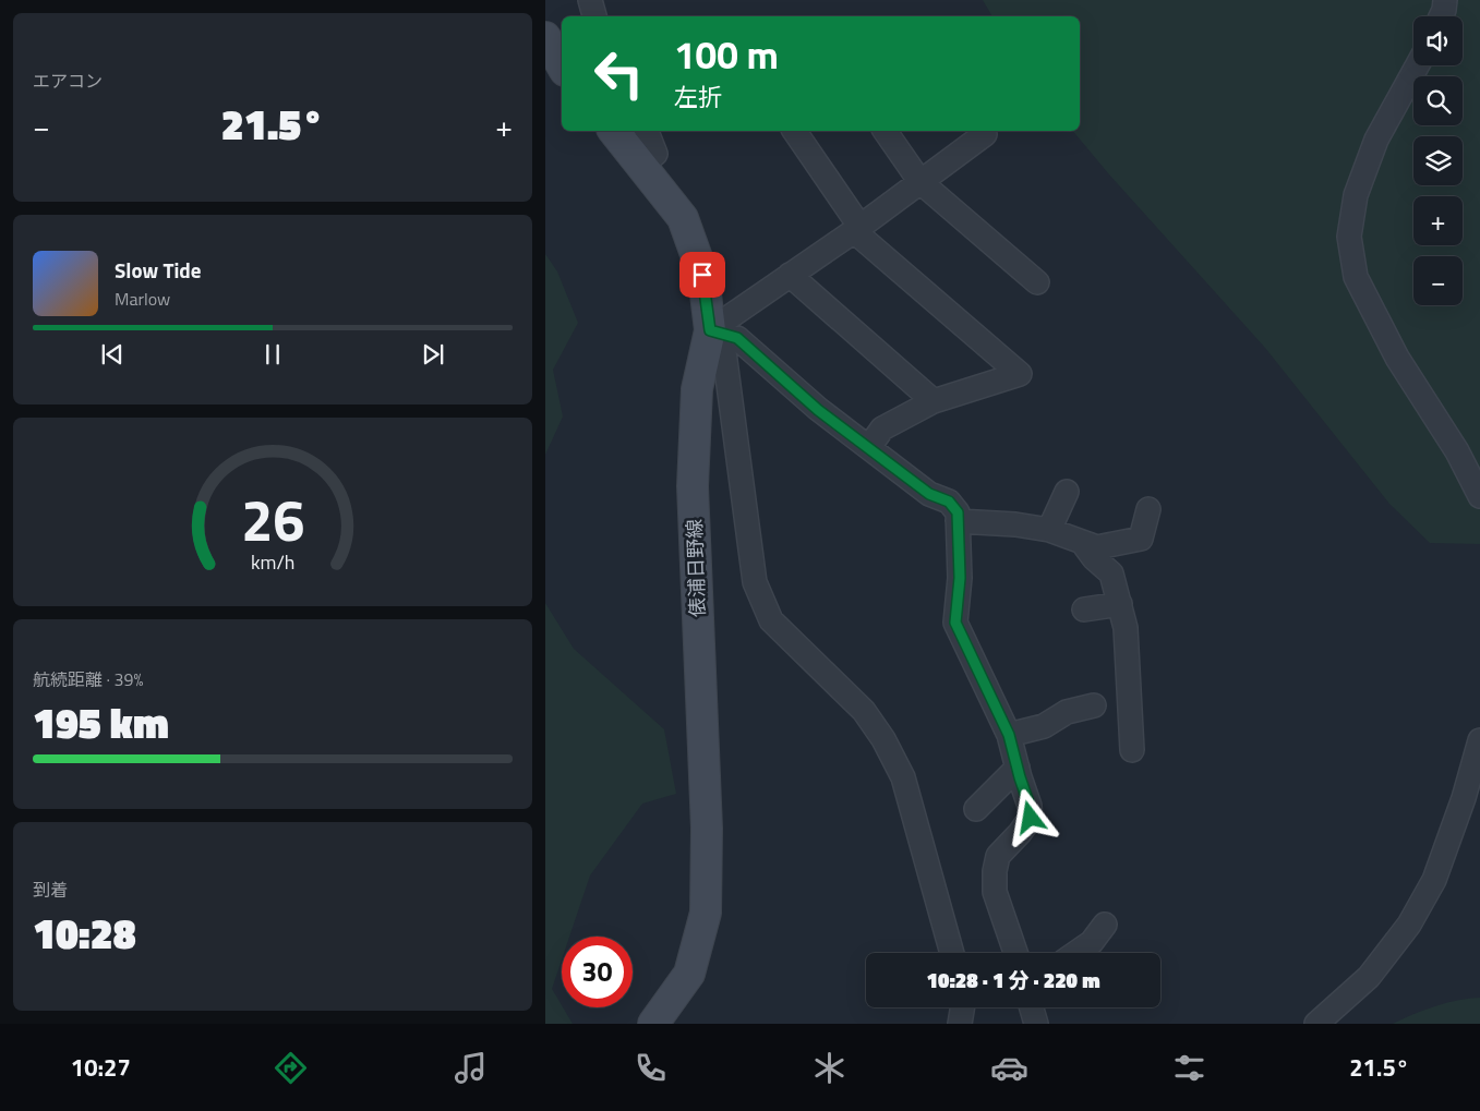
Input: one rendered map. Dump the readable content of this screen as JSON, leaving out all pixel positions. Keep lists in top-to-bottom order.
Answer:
{
  "streets": {
    "main road": ["俵浦日野線"]
  },
  "page": {
    "tile": [
      "エアコン",
      ["航続距離 · 39%", "195 km"],
      ["到着", "10:28"]
    ],
    "map_buttons": ["+", "−"],
    "turn": ["100 m", "左折"],
    "heat": ["−", "21.5°", "+"],
    "song": ["Slow Tide", "Marlow"],
    "limit": "30",
    "trip": "10:28 · 1 分 · 220 m",
    "tabs": ["10:27", "21.5°"],
    "gauge": ["26", "km/h"]
  }
}
